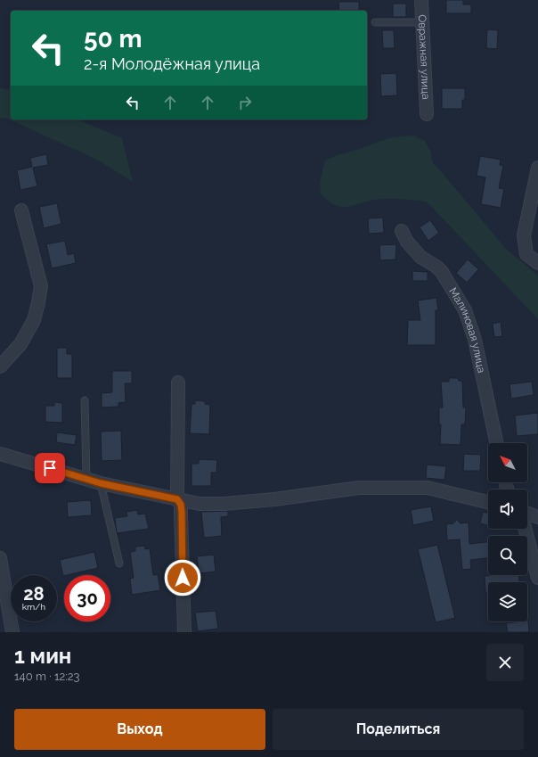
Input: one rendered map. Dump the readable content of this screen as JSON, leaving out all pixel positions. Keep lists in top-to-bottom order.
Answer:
{
  "streets": {
    "street": ["Овражная улица", "Малиновая улица"]
  },
  "north": "top left",
  "page": {
    "turn": ["50 m", "2-я Молодёжная улица"],
    "speed": "28 km/h",
    "limit": "30",
    "heading": ["1 мин", "140 m · 12:23"],
    "buttons": ["Выход", "Поделиться"]
  }
}
